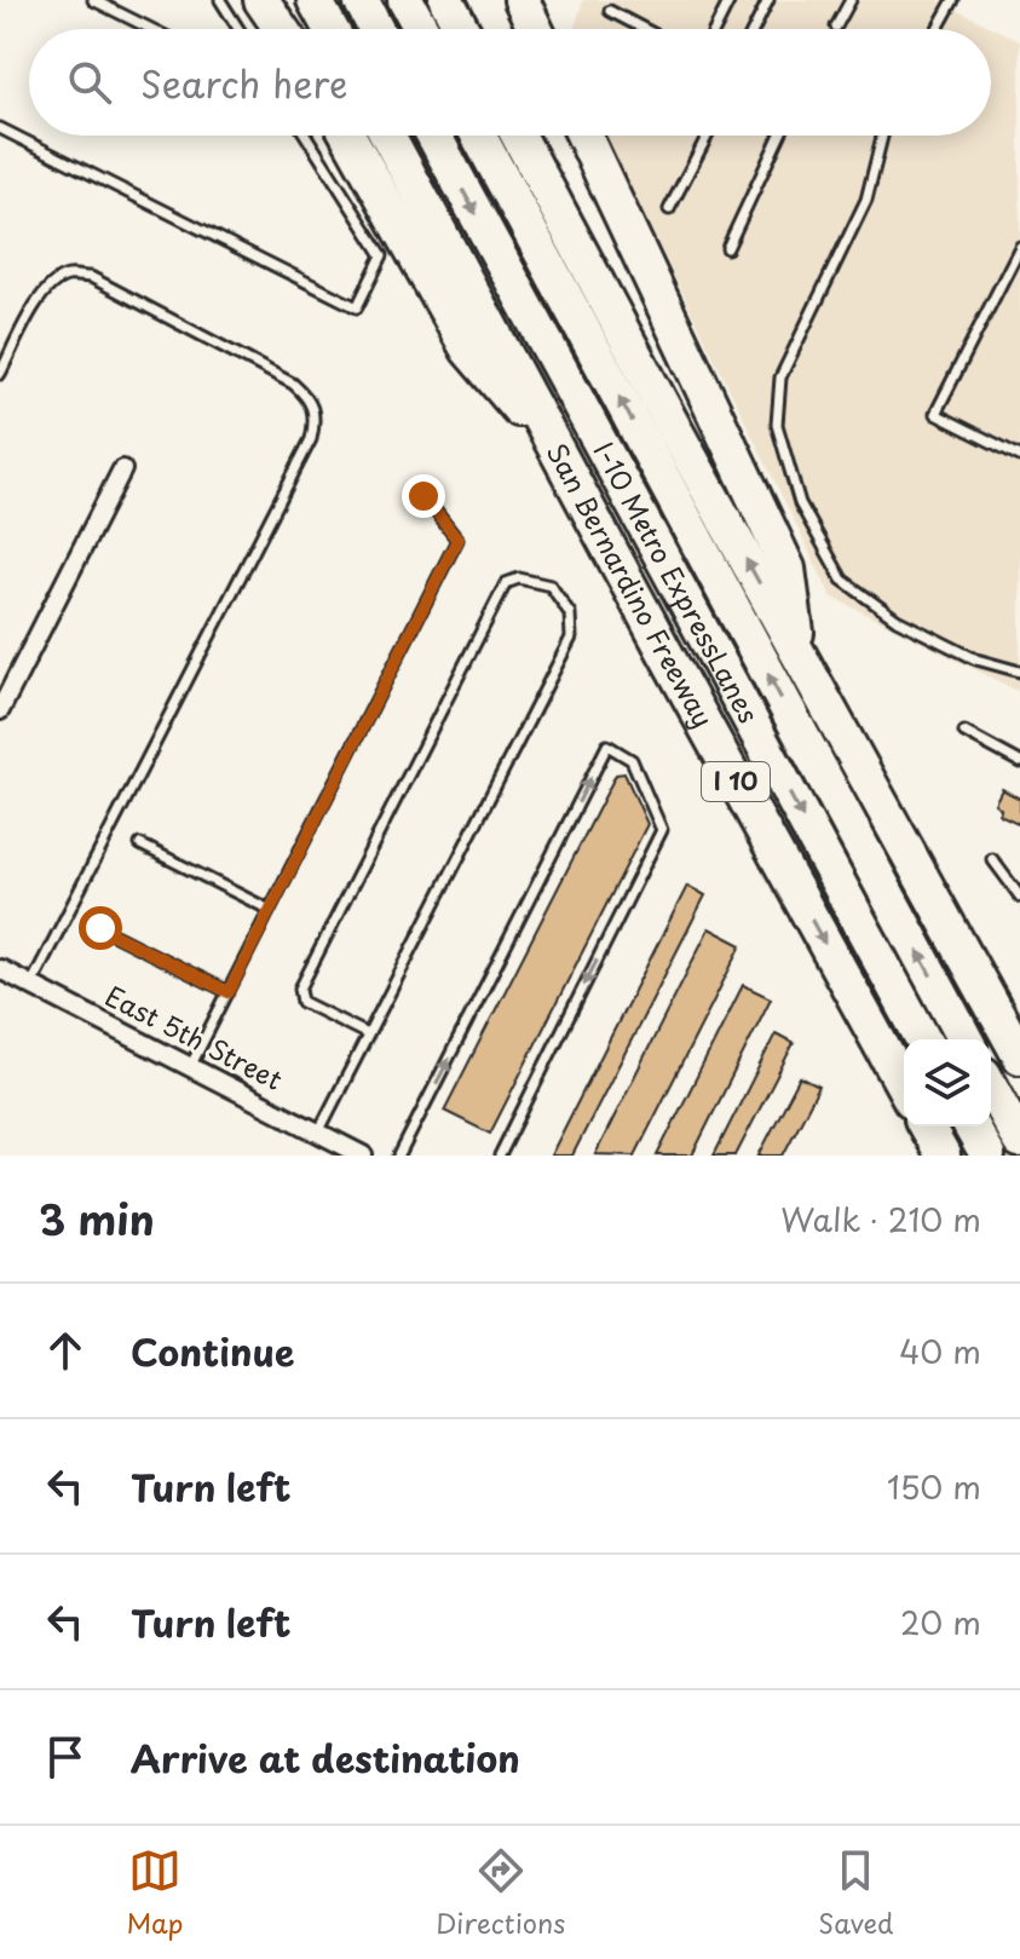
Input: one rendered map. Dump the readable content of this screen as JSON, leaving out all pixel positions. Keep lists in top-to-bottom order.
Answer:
{
  "streets": {
    "highway": ["I-10 Metro ExpressLanes", "San Bernardino Freeway", "I 10"],
    "street": ["East 5th Street"]
  },
  "page": {
    "search": "Search here",
    "heading": ["3 min", "Walk · 210 m"],
    "list": [
      ["Continue", "40 m"],
      ["Turn left", "150 m"],
      ["Turn left", "20 m"],
      "Arrive at destination"
    ],
    "nav": ["Map", "Directions", "Saved"]
  }
}
